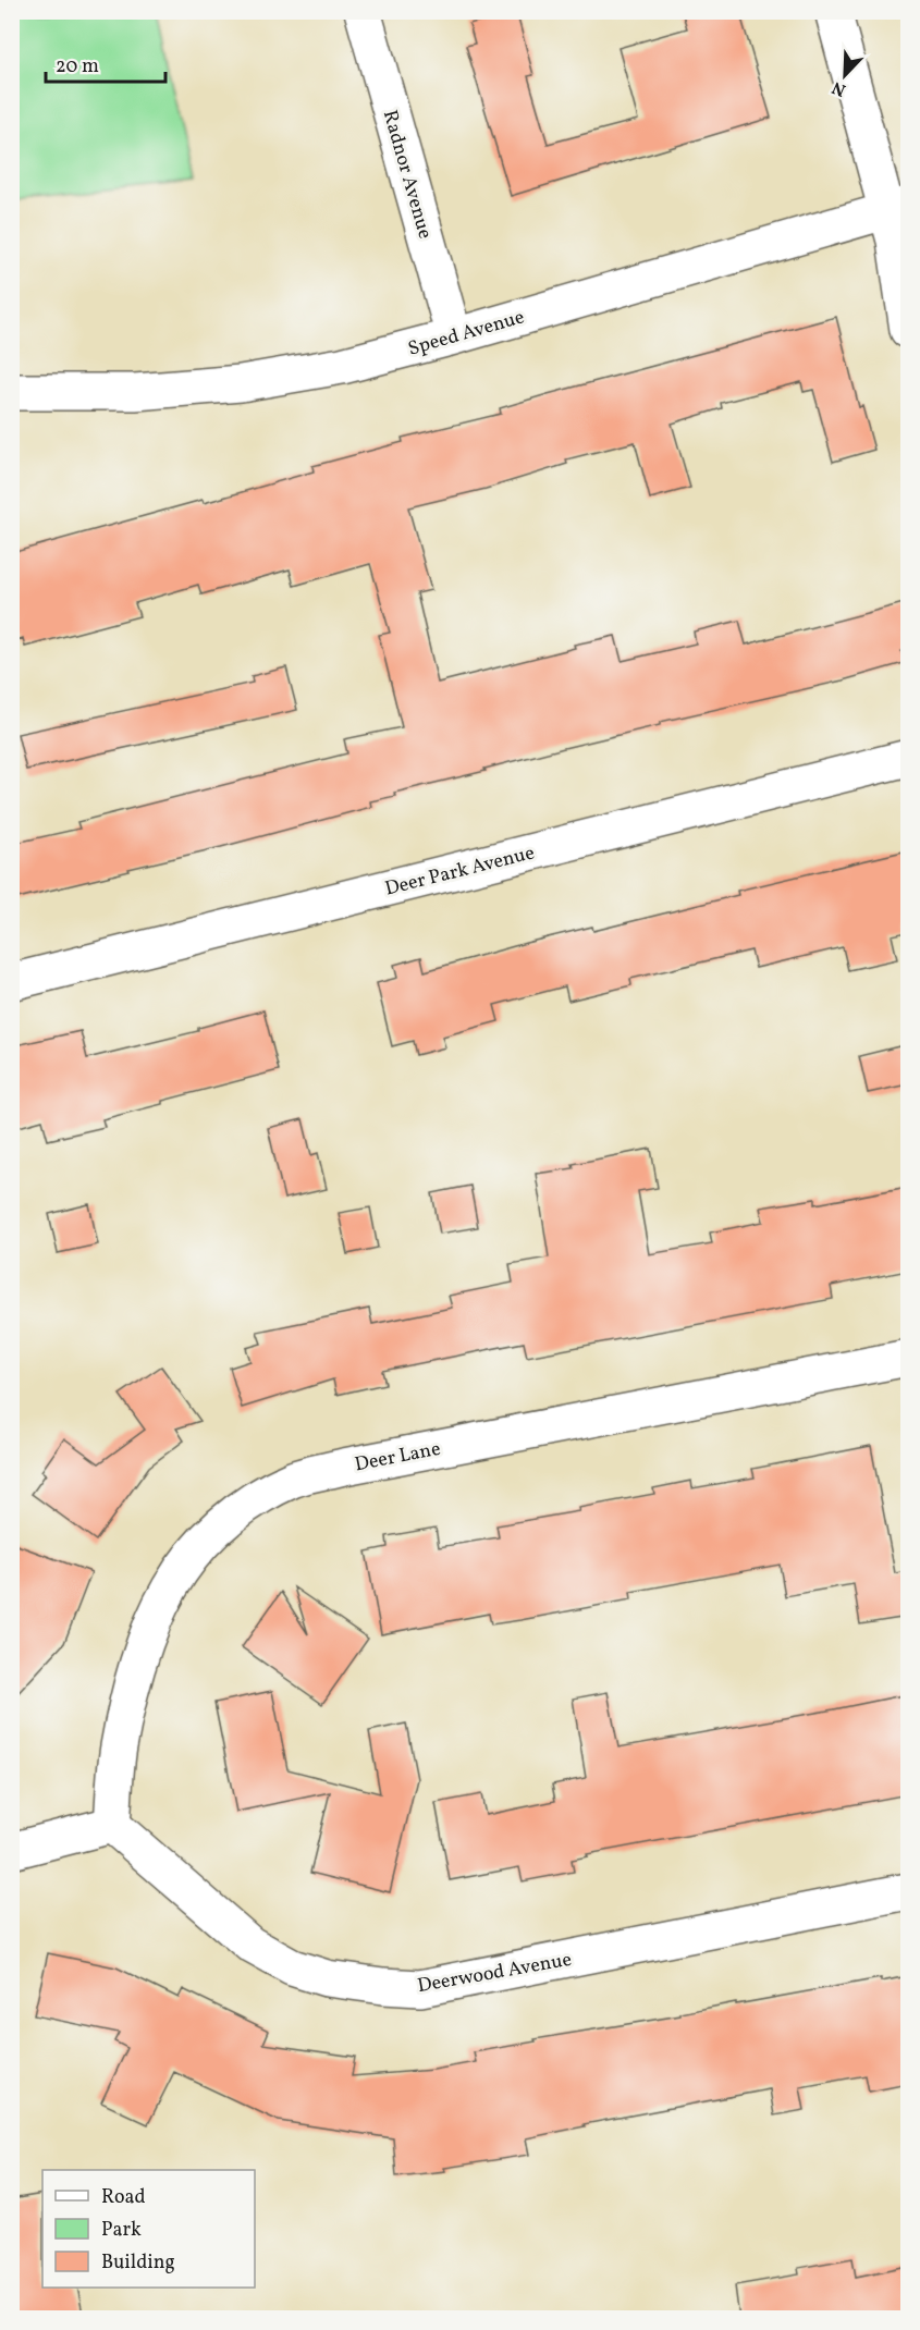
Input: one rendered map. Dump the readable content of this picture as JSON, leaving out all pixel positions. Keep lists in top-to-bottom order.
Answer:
{
  "streets": {
    "street": [
      "Radnor Avenue",
      "Speed Avenue",
      "Deer Park Avenue",
      "Deer Lane",
      "Deerwood Avenue"
    ]
  },
  "crossings": [
    ["Radnor Avenue", "Speed Avenue"],
    ["Deer Lane", "Deerwood Avenue"]
  ],
  "legend": ["Road", "Park", "Building"],
  "scale_bar": "20 m",
  "north": "bottom left"
}
